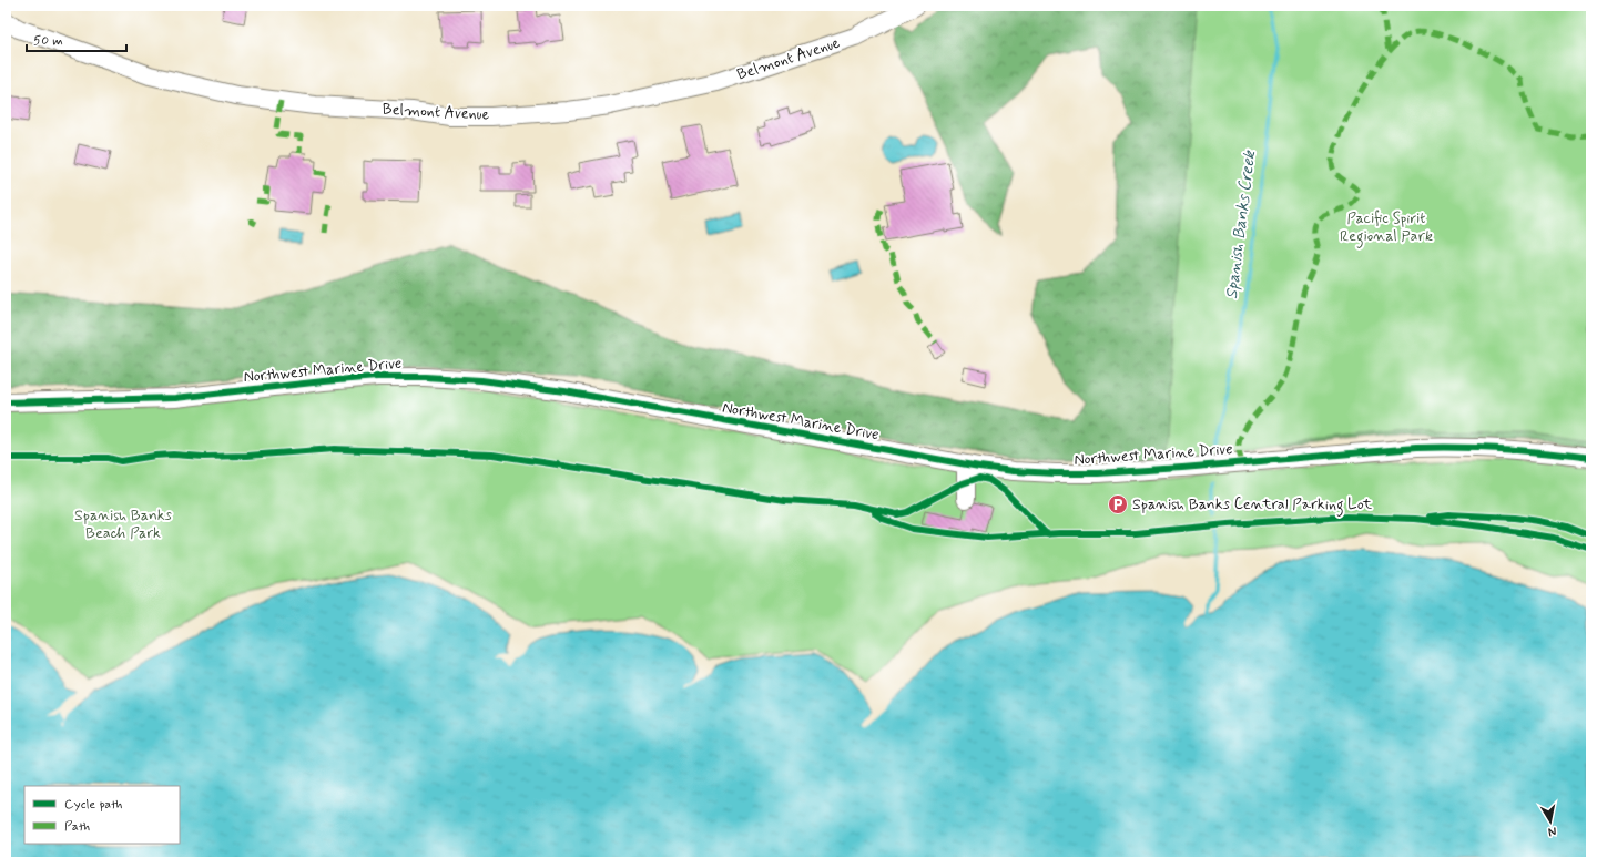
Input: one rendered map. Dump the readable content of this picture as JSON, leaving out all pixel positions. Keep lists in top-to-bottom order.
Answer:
{
  "streets": {
    "street": ["Belmont Avenue", "Northwest Marine Drive"]
  },
  "water": ["Spanish Banks Creek"],
  "parks": ["Pacific Spirit Regional Park", "Spanish Banks Beach Park"],
  "places": {
    "parking": ["Spanish Banks Central Parking Lot"]
  },
  "legend": ["Cycle path", "Path"],
  "scale_bar": "50 m",
  "north": "bottom"
}
